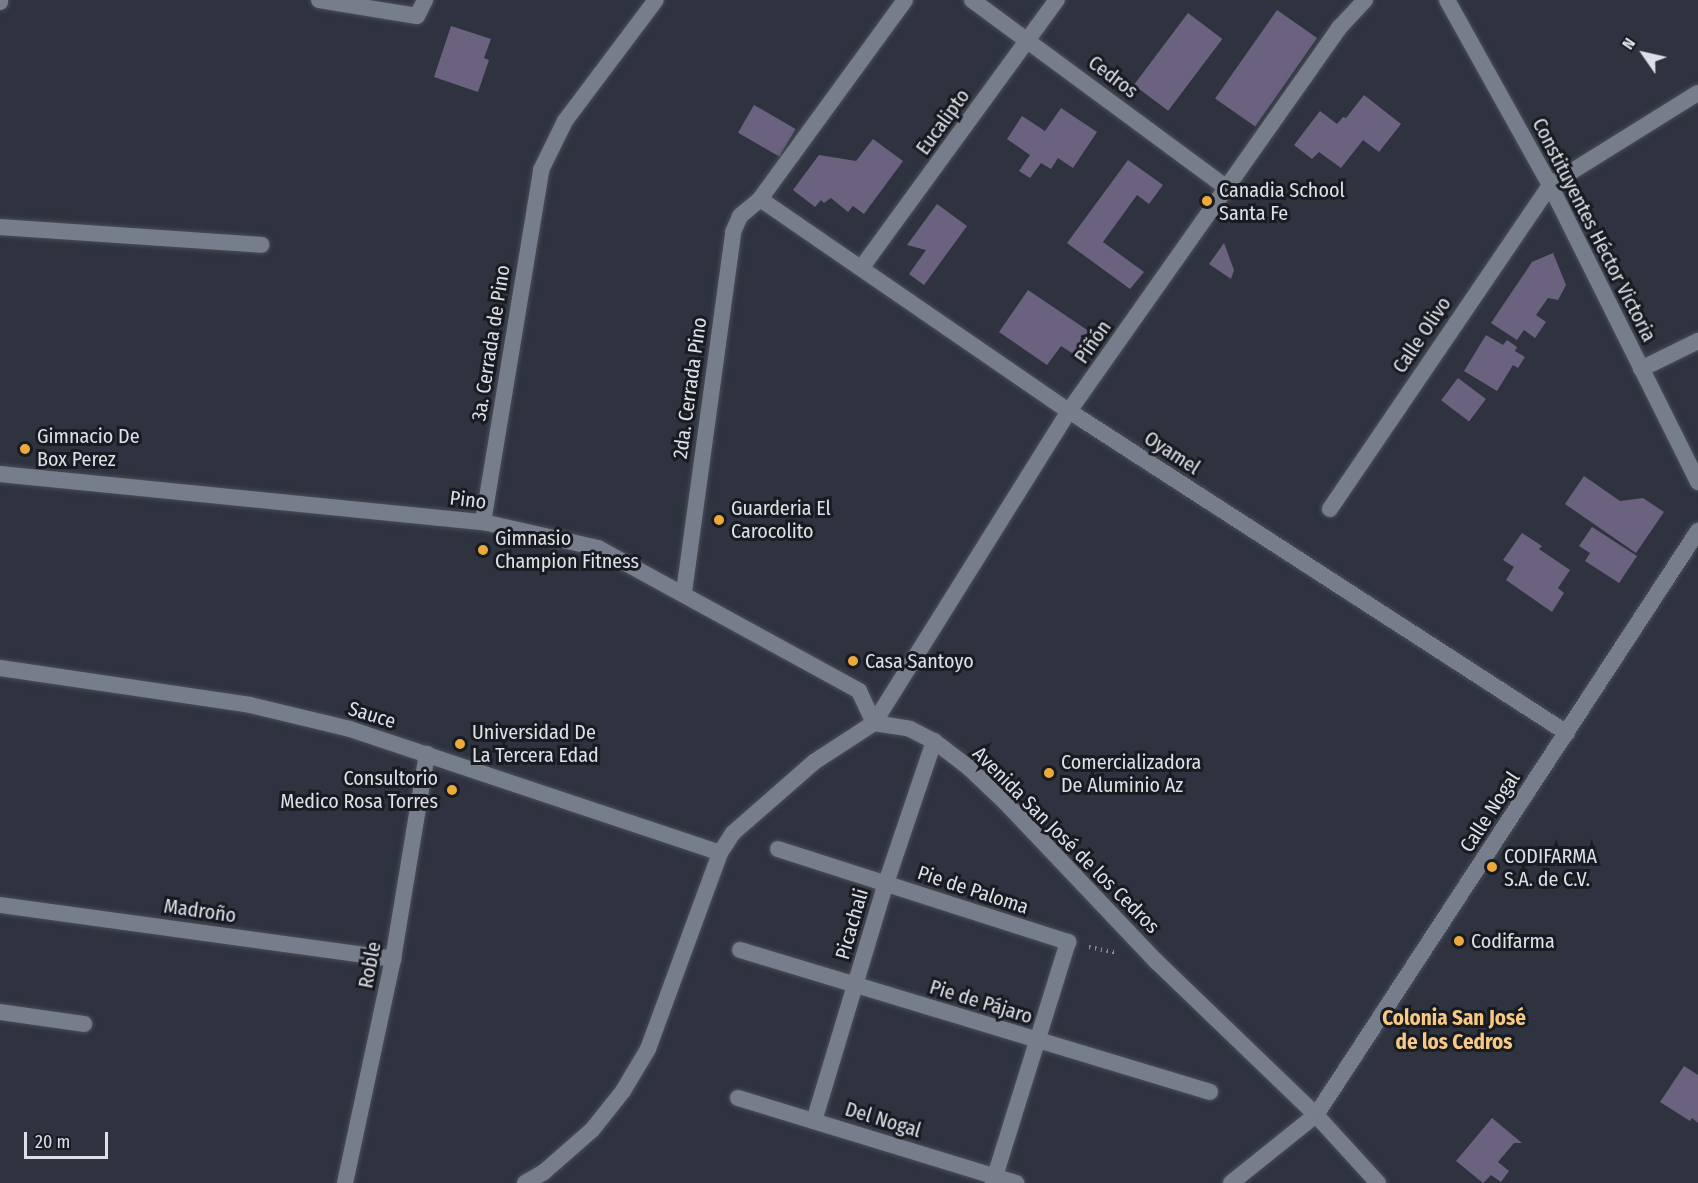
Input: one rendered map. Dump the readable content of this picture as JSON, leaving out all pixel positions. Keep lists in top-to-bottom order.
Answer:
{
  "streets": {
    "street": [
      "Cedros",
      "Eucalipto",
      "Constituyentes Héctor Victoria",
      "Calle Olivo",
      "Piñón",
      "3a. Cerrada de Pino",
      "2da. Cerrada Pino",
      "Oyamel",
      "Pino",
      "Sauce",
      "Calle Nogal",
      "Avenida San José de los Cedros",
      "Pie de Paloma",
      "Madroño",
      "Picachali",
      "Roble",
      "Pie de Pájaro",
      "Del Nogal"
    ]
  },
  "crossings": [
    ["Cedros", "Eucalipto"],
    ["Cedros", "Piñón"],
    ["Eucalipto", "Oyamel"],
    ["Constituyentes Héctor Victoria", "Calle Olivo"],
    ["Piñón", "Oyamel"],
    ["Piñón", "Pino"],
    ["Piñón", "Avenida San José de los Cedros"],
    ["3a. Cerrada de Pino", "Pino"],
    ["2da. Cerrada Pino", "Oyamel"],
    ["2da. Cerrada Pino", "Pino"],
    ["Oyamel", "Calle Nogal"],
    ["Pino", "Avenida San José de los Cedros"],
    ["Sauce", "Roble"],
    ["Calle Nogal", "Avenida San José de los Cedros"],
    ["Avenida San José de los Cedros", "Picachali"],
    ["Pie de Paloma", "Picachali"],
    ["Madroño", "Roble"],
    ["Picachali", "Pie de Pájaro"],
    ["Picachali", "Del Nogal"]
  ],
  "districts": ["Colonia San José de los Cedros"],
  "places": [
    "Canadia School Santa Fe",
    "Gimnacio De Box Perez",
    "Guarderia El Carocolito",
    "Gimnasio Champion Fitness",
    "Casa Santoyo",
    "Universidad De La Tercera Edad",
    "Comercializadora De Aluminio Az",
    "Consultorio Medico Rosa Torres",
    "CODIFARMA S.A. de C.V.",
    "Codifarma"
  ],
  "scale_bar": "20 m",
  "north": "top left"
}
